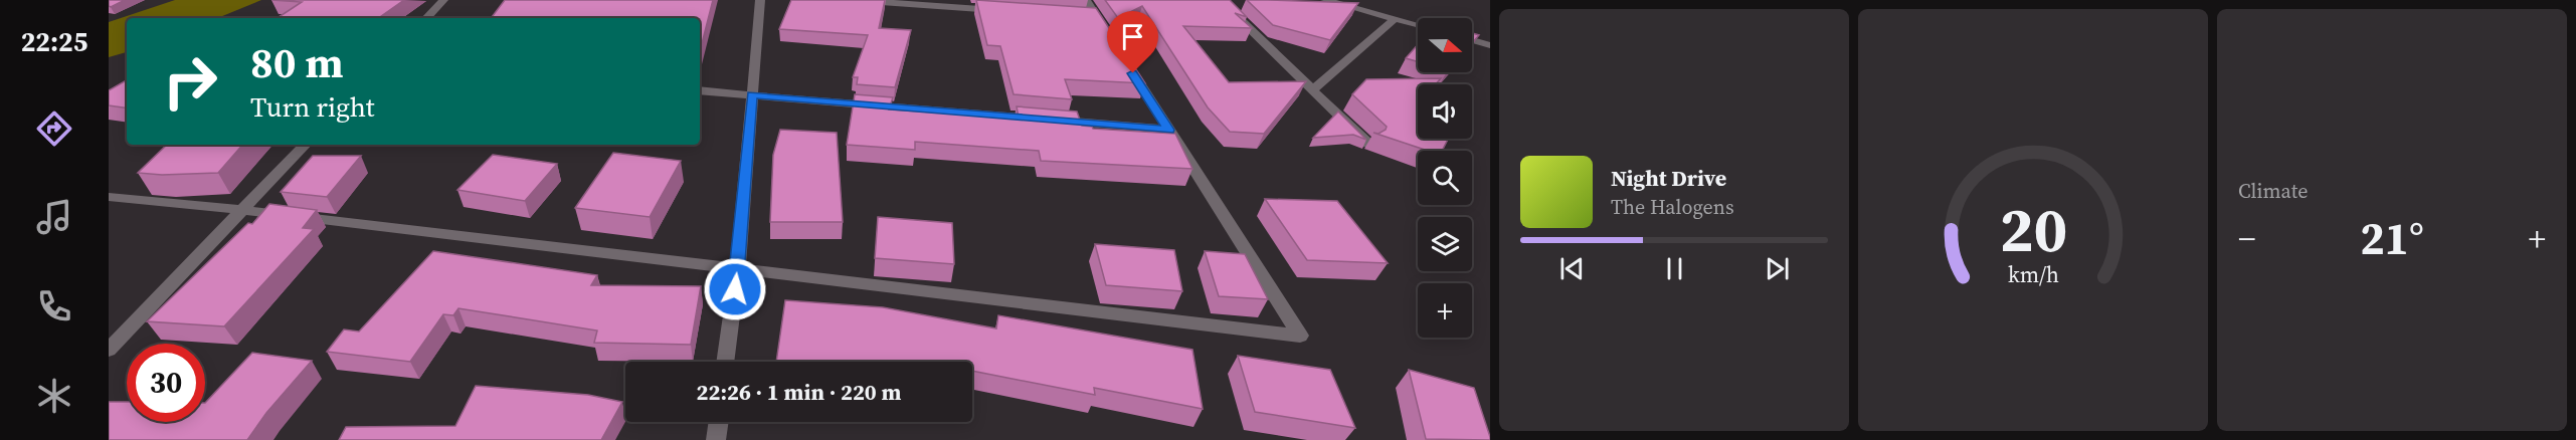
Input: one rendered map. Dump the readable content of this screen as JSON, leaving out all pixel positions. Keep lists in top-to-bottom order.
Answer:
{
  "north": "right",
  "page": {
    "tabs": "22:25",
    "tile": "Climate",
    "map_buttons": "+",
    "turn": ["80 m", "Turn right"],
    "song": ["Night Drive", "The Halogens"],
    "heat": ["−", "21°", "+"],
    "limit": "30",
    "trip": "22:26 · 1 min · 220 m",
    "gauge": ["20", "km/h"]
  }
}
